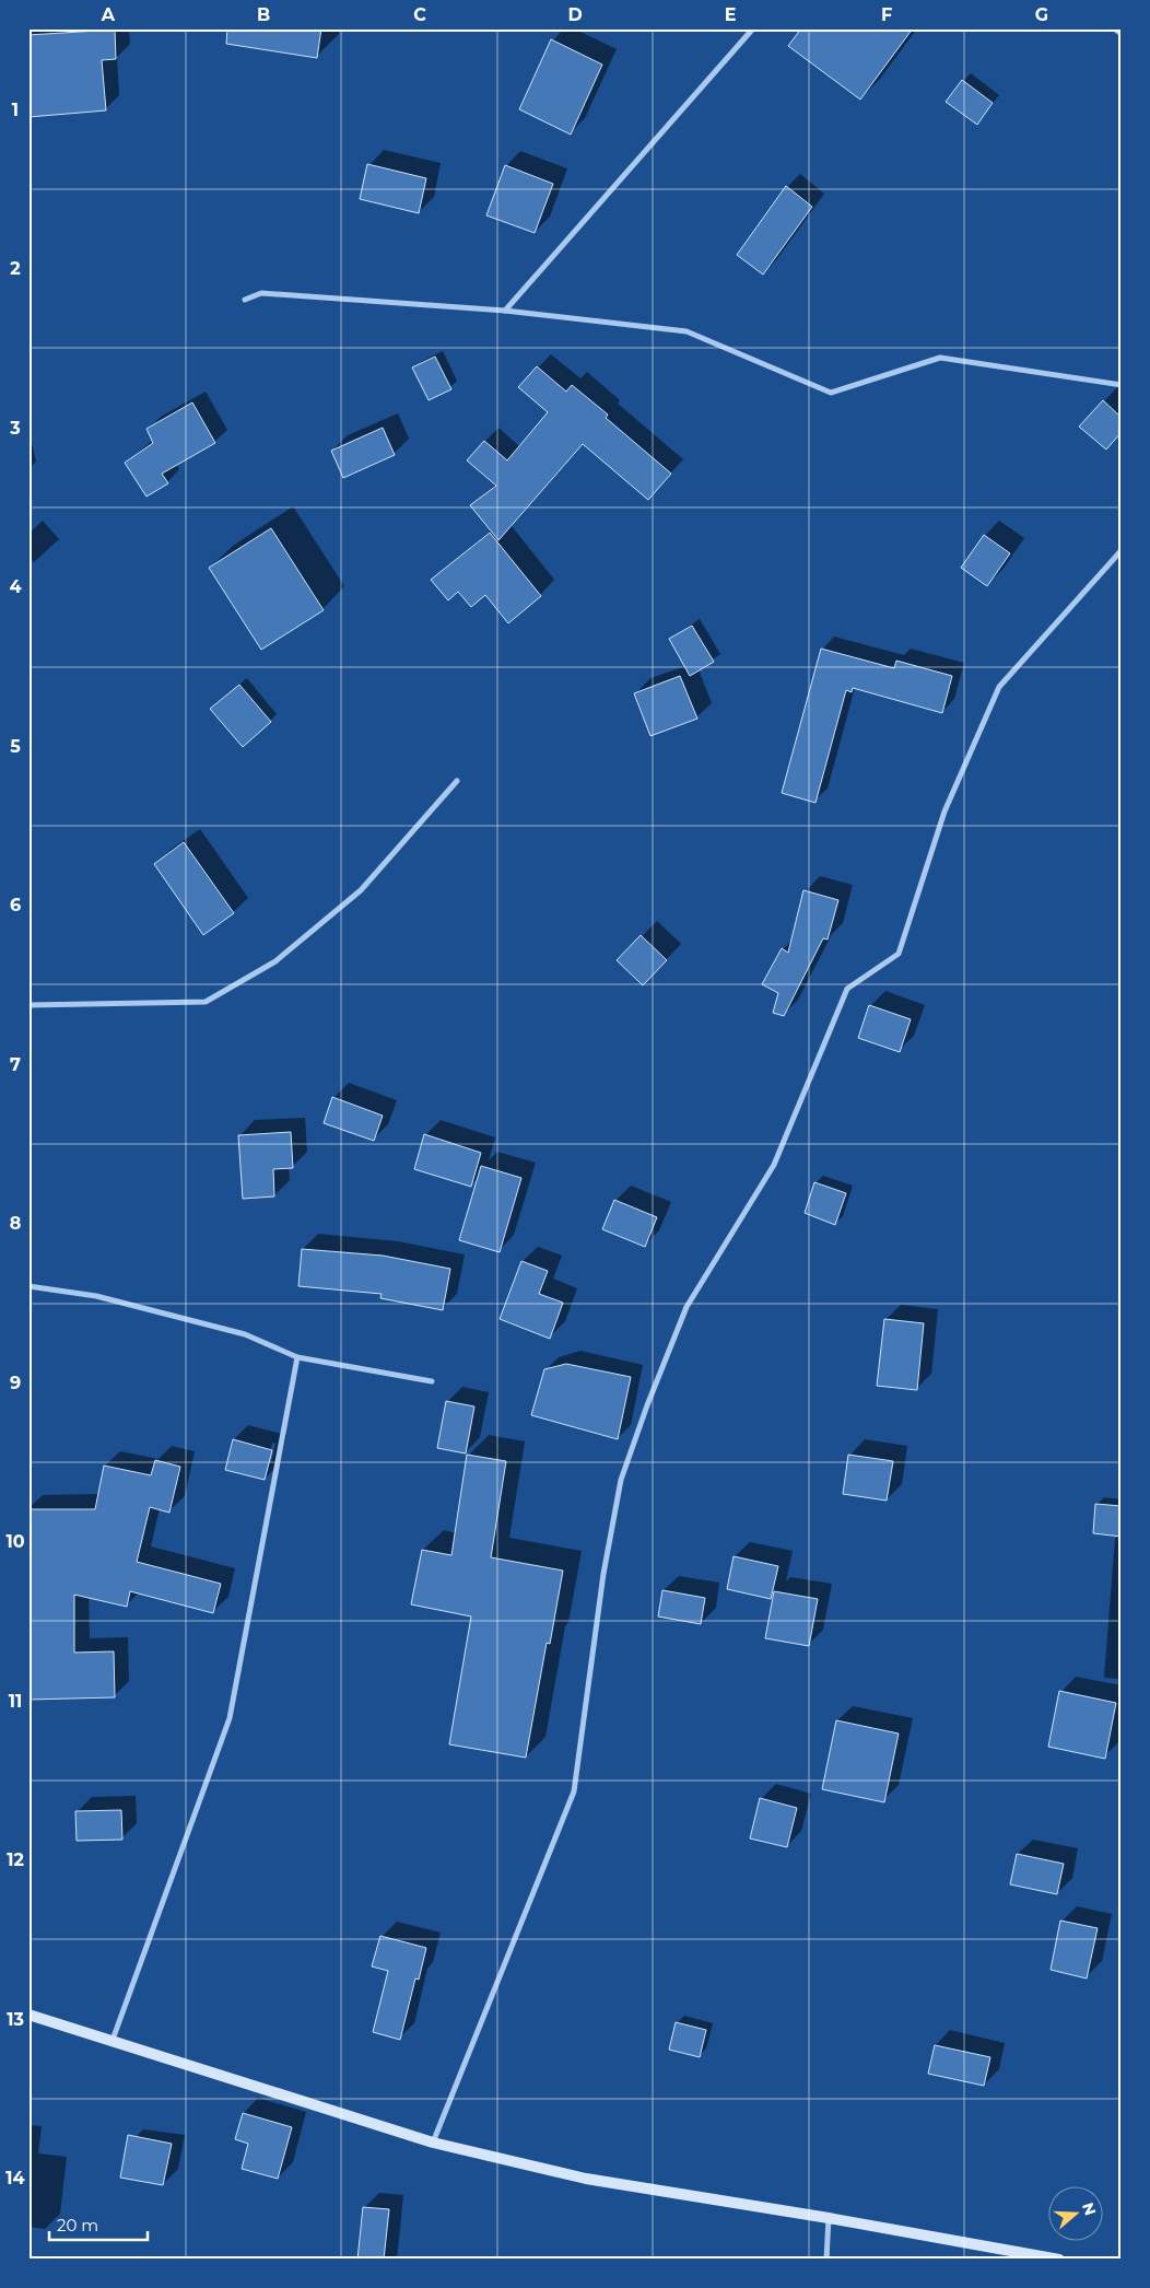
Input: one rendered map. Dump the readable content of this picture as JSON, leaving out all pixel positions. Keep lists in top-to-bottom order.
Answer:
{
  "scale_bar": "20 m",
  "north": "right",
  "grid": {
    "columns": [
      "A",
      "B",
      "C",
      "D",
      "E",
      "F",
      "G"
    ],
    "rows": [
      "1",
      "2",
      "3",
      "4",
      "5",
      "6",
      "7",
      "8",
      "9",
      "10",
      "11",
      "12",
      "13",
      "14"
    ]
  }
}
